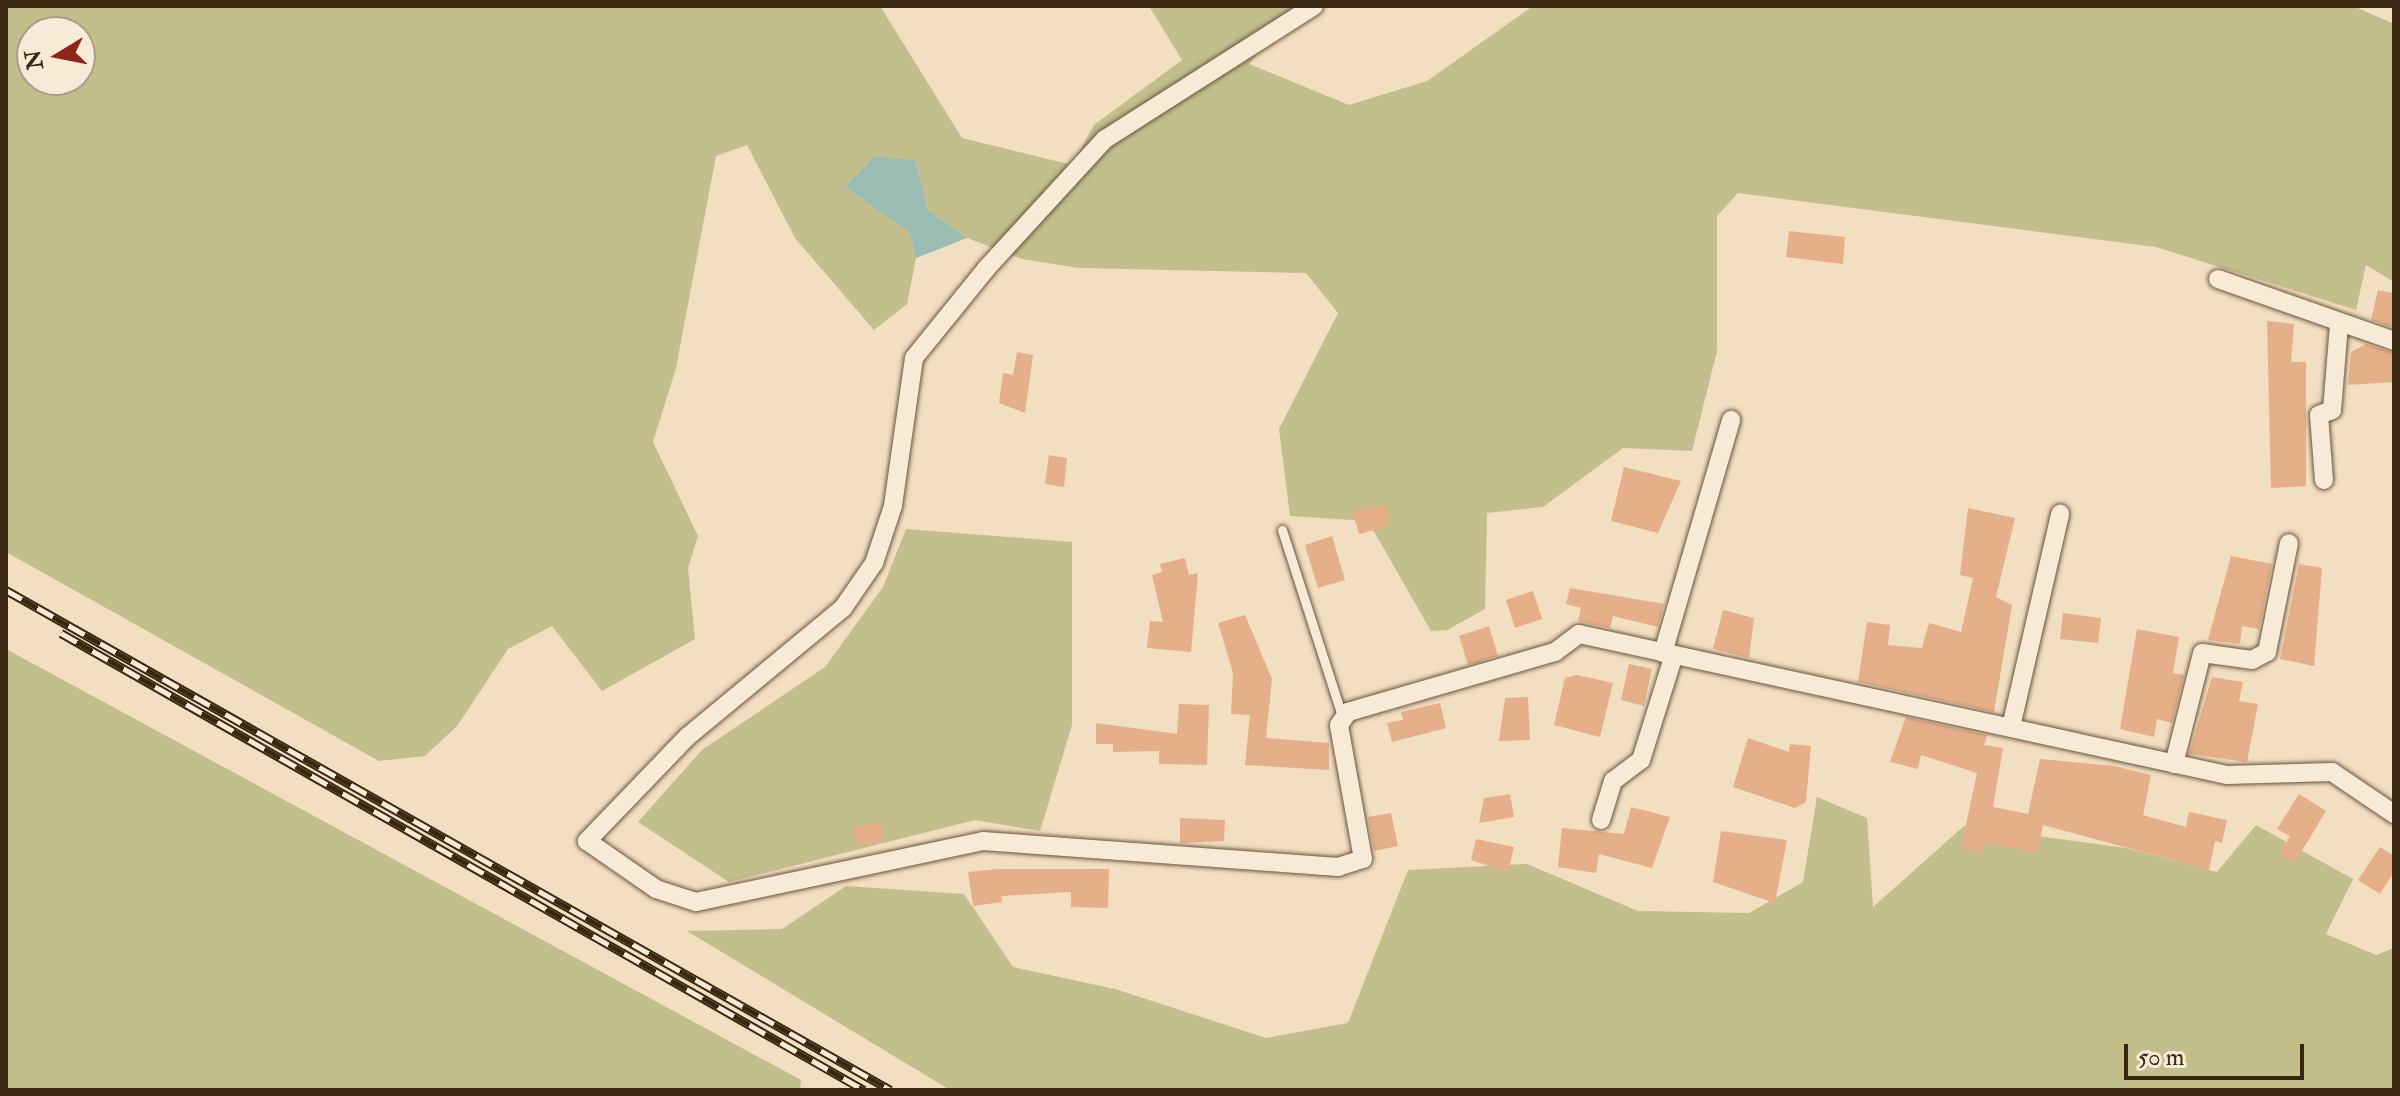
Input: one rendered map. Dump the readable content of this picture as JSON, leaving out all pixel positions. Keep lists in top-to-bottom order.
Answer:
{
  "scale_bar": "50 m",
  "north": "left"
}
